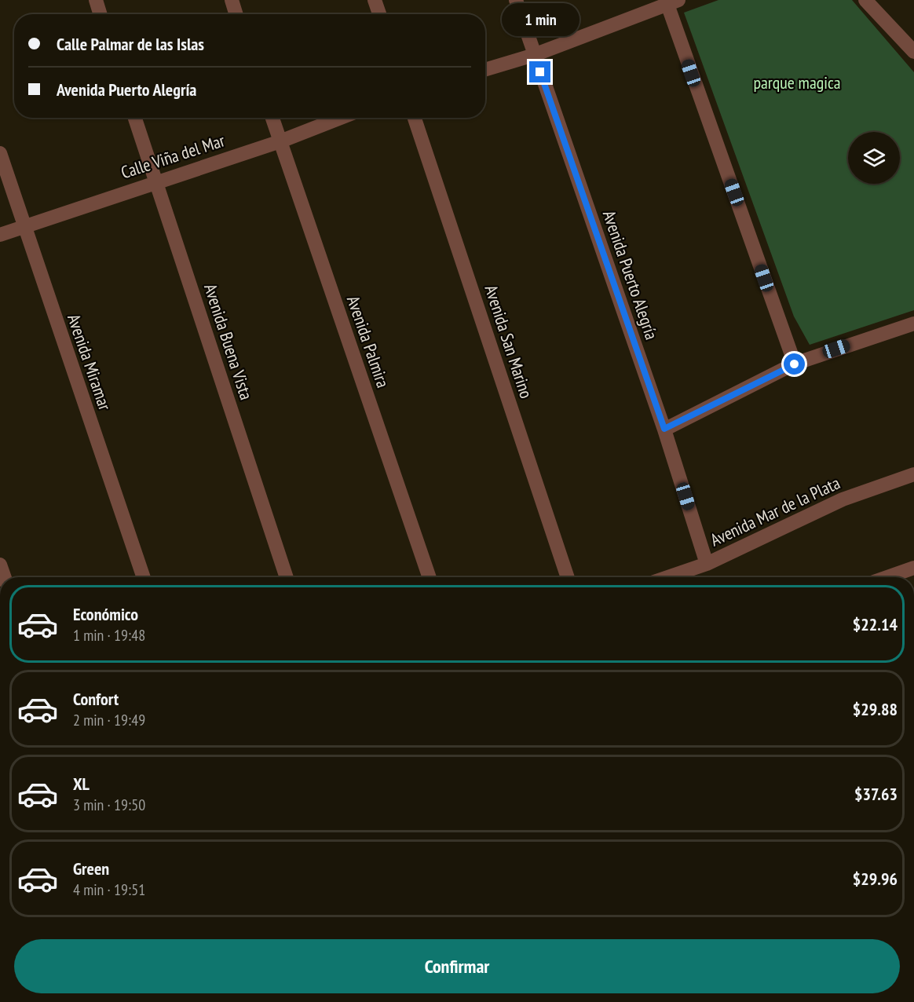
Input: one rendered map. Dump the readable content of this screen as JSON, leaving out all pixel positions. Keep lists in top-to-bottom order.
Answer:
{
  "streets": {
    "street": [
      "Calle Viña del Mar",
      "Avenida Puerto Alegría",
      "Avenida Buena Vista",
      "Avenida Palmira",
      "Avenida San Marino",
      "Avenida Miramar",
      "Avenida Mar de la Plata"
    ]
  },
  "crossings": [
    ["Calle Viña del Mar", "Avenida Buena Vista"],
    ["Calle Viña del Mar", "Avenida Palmira"],
    ["Calle Viña del Mar", "Avenida Miramar"],
    ["Avenida Puerto Alegría", "Avenida Mar de la Plata"]
  ],
  "parks": ["parque magica"],
  "page": {
    "bubble": "1 min",
    "banner": ["Calle Palmar de las Islas", "Avenida Puerto Alegría"],
    "list": [
      {
        "name": "Económico",
        "note": "1 min · 19:48",
        "value": "$22.14"
      },
      {
        "name": "Confort",
        "note": "2 min · 19:49",
        "value": "$29.88"
      },
      {
        "name": "XL",
        "note": "3 min · 19:50",
        "value": "$37.63"
      },
      {
        "name": "Green",
        "note": "4 min · 19:51",
        "value": "$29.96"
      }
    ],
    "buttons": "Confirmar"
  }
}
